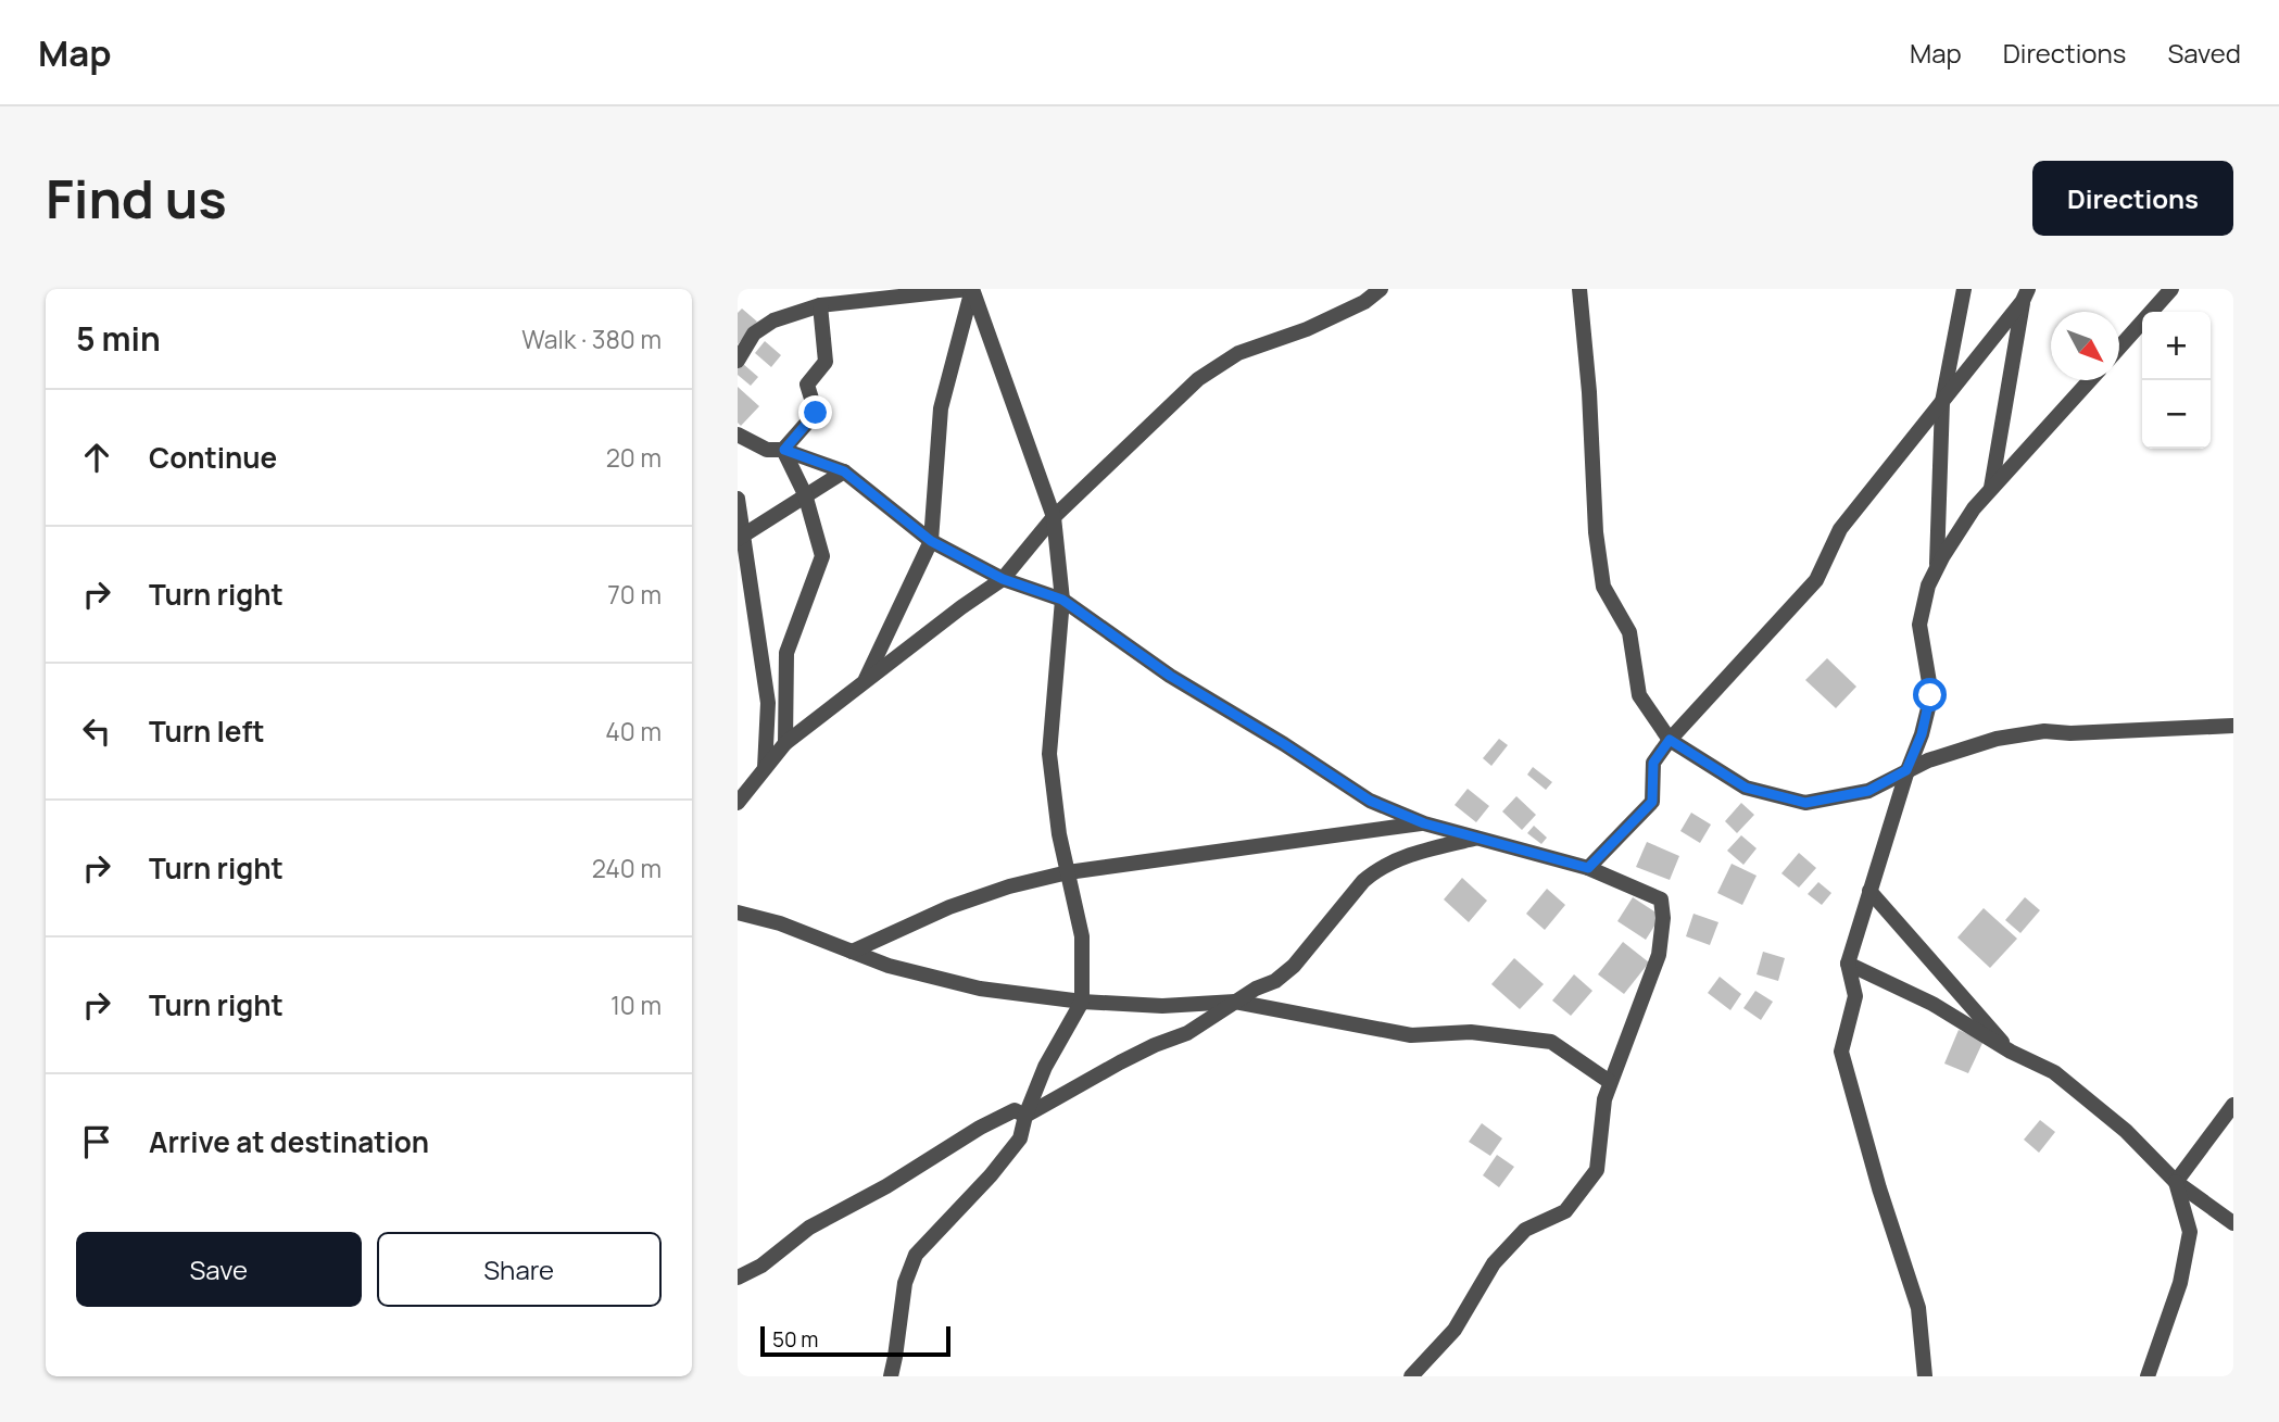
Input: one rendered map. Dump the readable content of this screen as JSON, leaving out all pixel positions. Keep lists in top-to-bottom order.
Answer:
{
  "scale_bar": "50 m",
  "north": "bottom right",
  "page": {
    "header": "Map",
    "nav": ["Map", "Directions", "Saved"],
    "buttons": [
      "Directions",
      ["Save", "Share"]
    ],
    "title": "Find us",
    "heading": ["5 min", "Walk · 380 m"],
    "map_buttons": ["+", "−"],
    "list": [
      ["Continue", "20 m"],
      ["Turn right", "70 m"],
      ["Turn left", "40 m"],
      ["Turn right", "240 m"],
      ["Turn right", "10 m"],
      "Arrive at destination"
    ],
    "scale": "50 m"
  }
}
